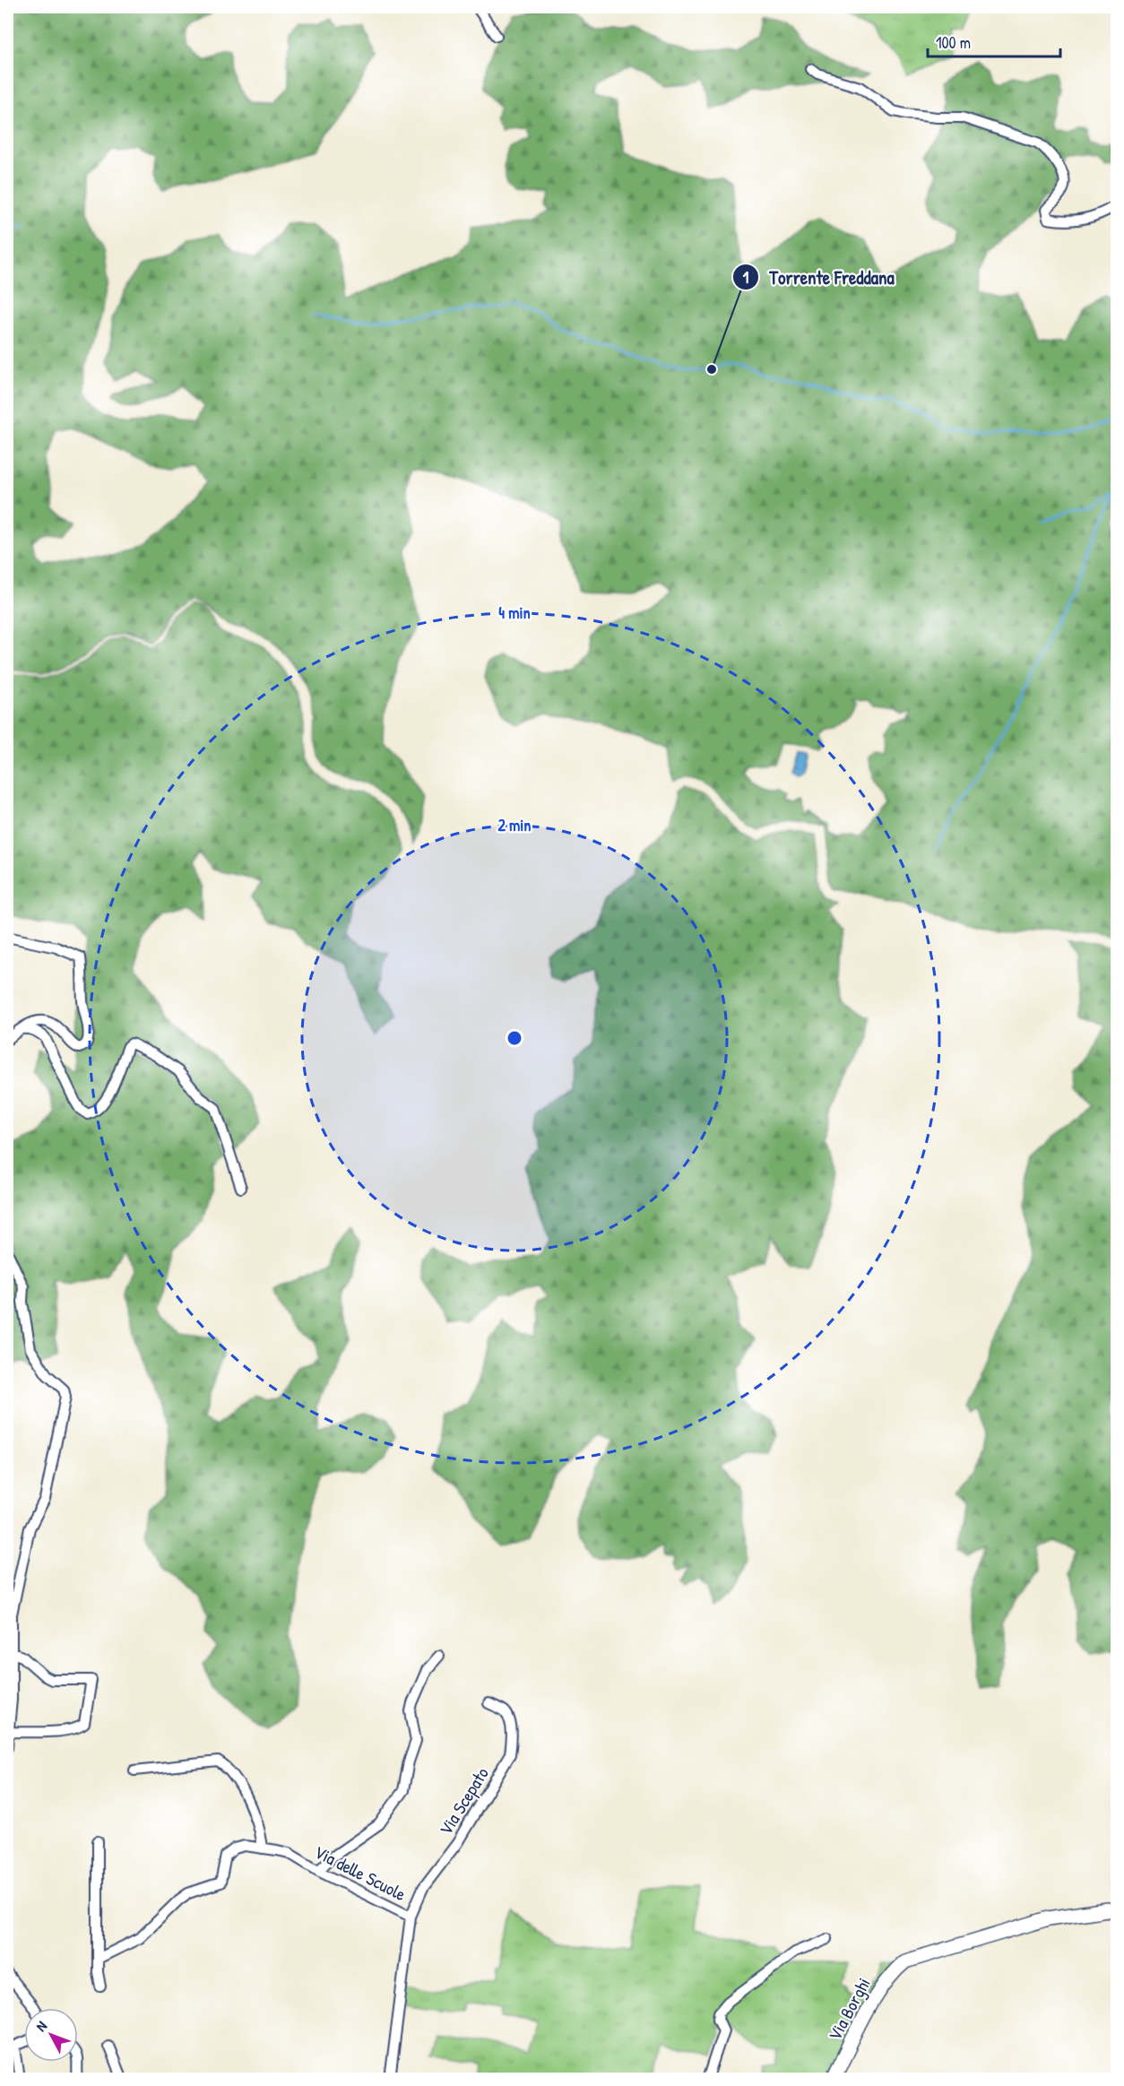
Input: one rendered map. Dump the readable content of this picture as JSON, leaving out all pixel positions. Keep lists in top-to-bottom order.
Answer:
{
  "streets": {
    "main road": ["Via Borghi"],
    "street": ["Via Scepato", "Via delle Scuole"]
  },
  "crossings": [
    ["Via Scepato", "Via delle Scuole"]
  ],
  "places": ["Torrente Freddana"],
  "scale_bar": "100 m",
  "north": "top left",
  "rings": ["4 min", "2 min"]
}
